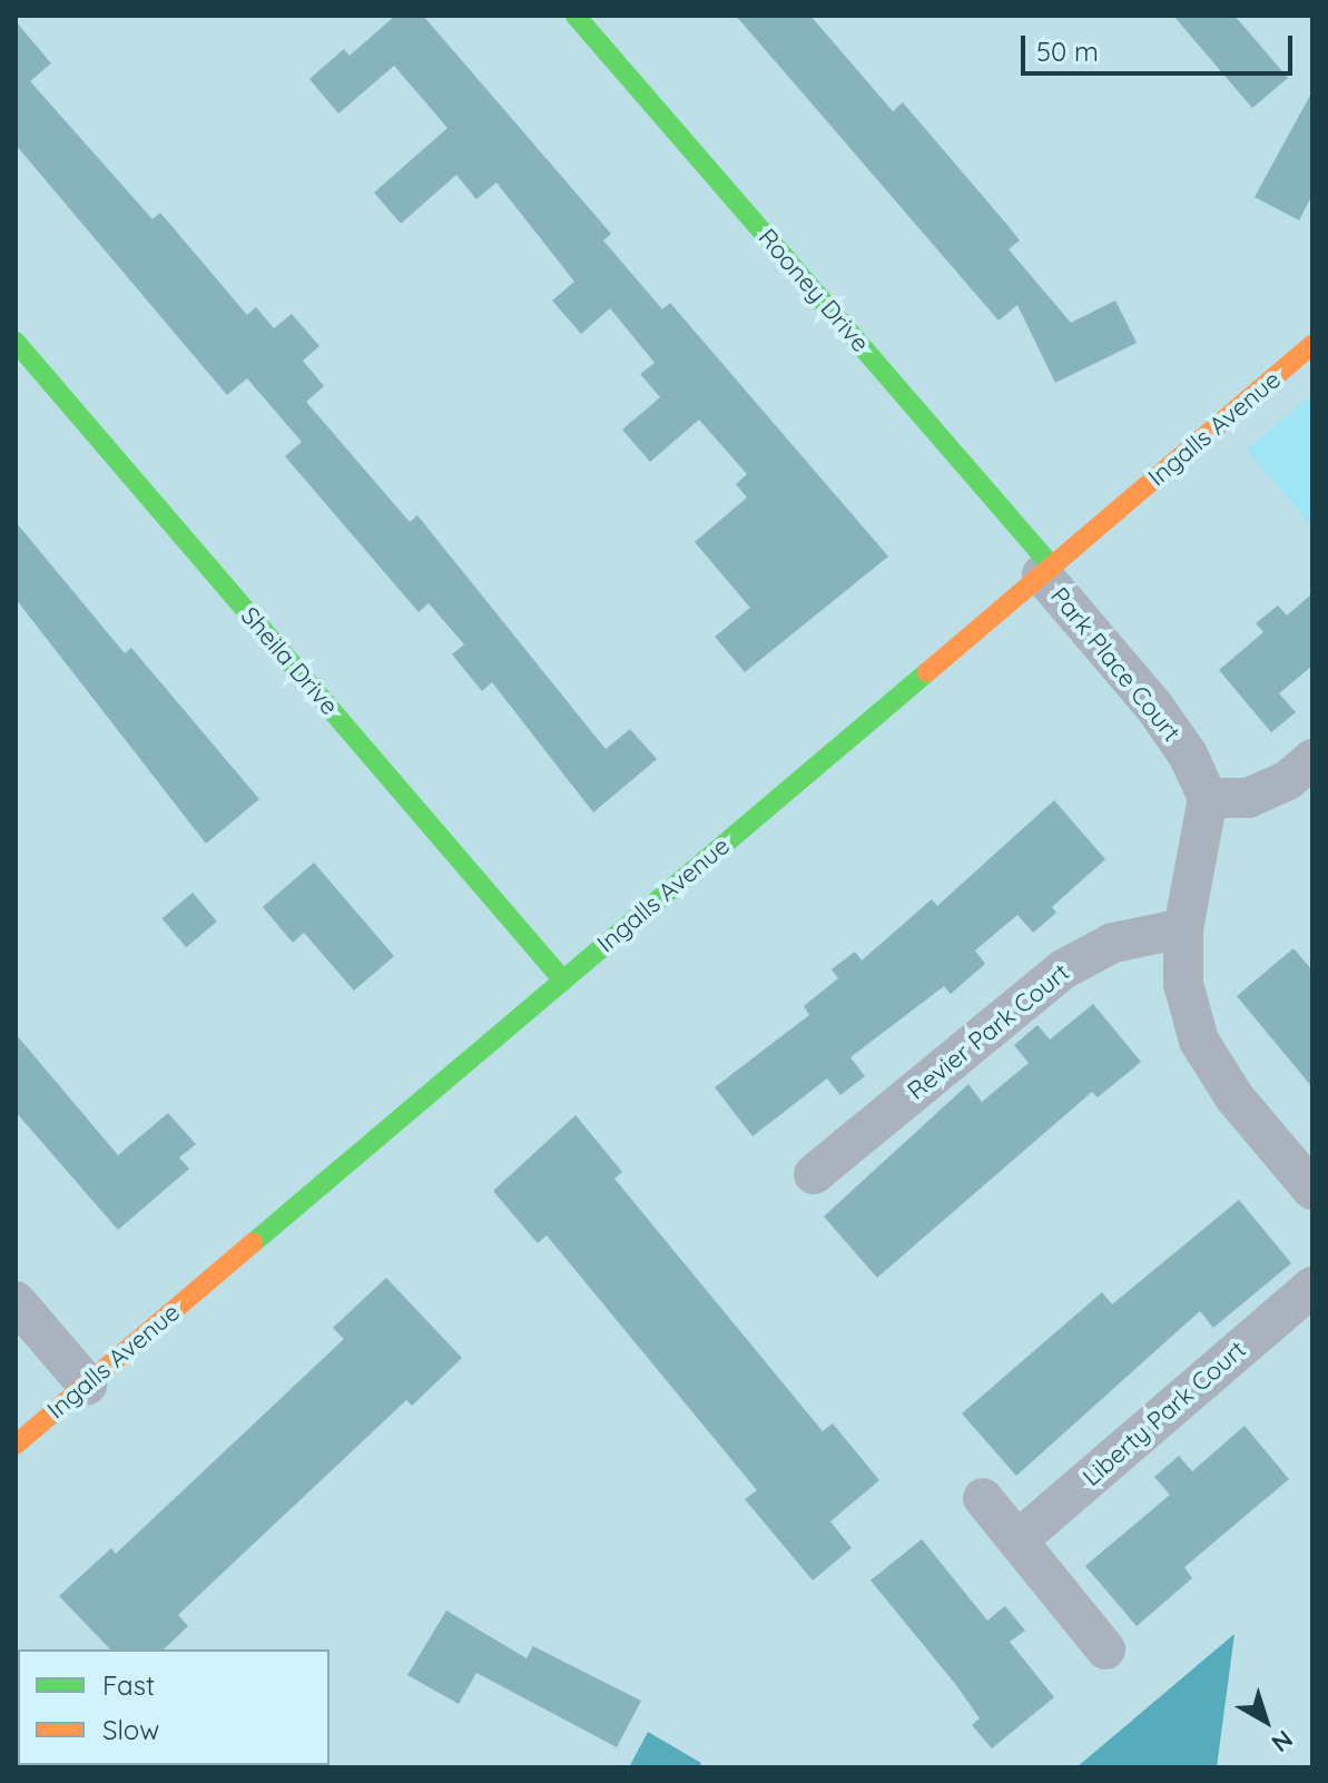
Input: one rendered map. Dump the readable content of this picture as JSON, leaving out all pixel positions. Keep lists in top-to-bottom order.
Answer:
{
  "streets": {
    "street": [
      "Rooney Drive",
      "Ingalls Avenue",
      "Sheila Drive",
      "Park Place Court",
      "Revier Park Court",
      "Liberty Park Court"
    ]
  },
  "crossings": [
    ["Rooney Drive", "Ingalls Avenue"],
    ["Rooney Drive", "Park Place Court"],
    ["Ingalls Avenue", "Sheila Drive"],
    ["Ingalls Avenue", "Park Place Court"]
  ],
  "legend": ["Fast", "Slow"],
  "scale_bar": "50 m",
  "north": "bottom right"
}
